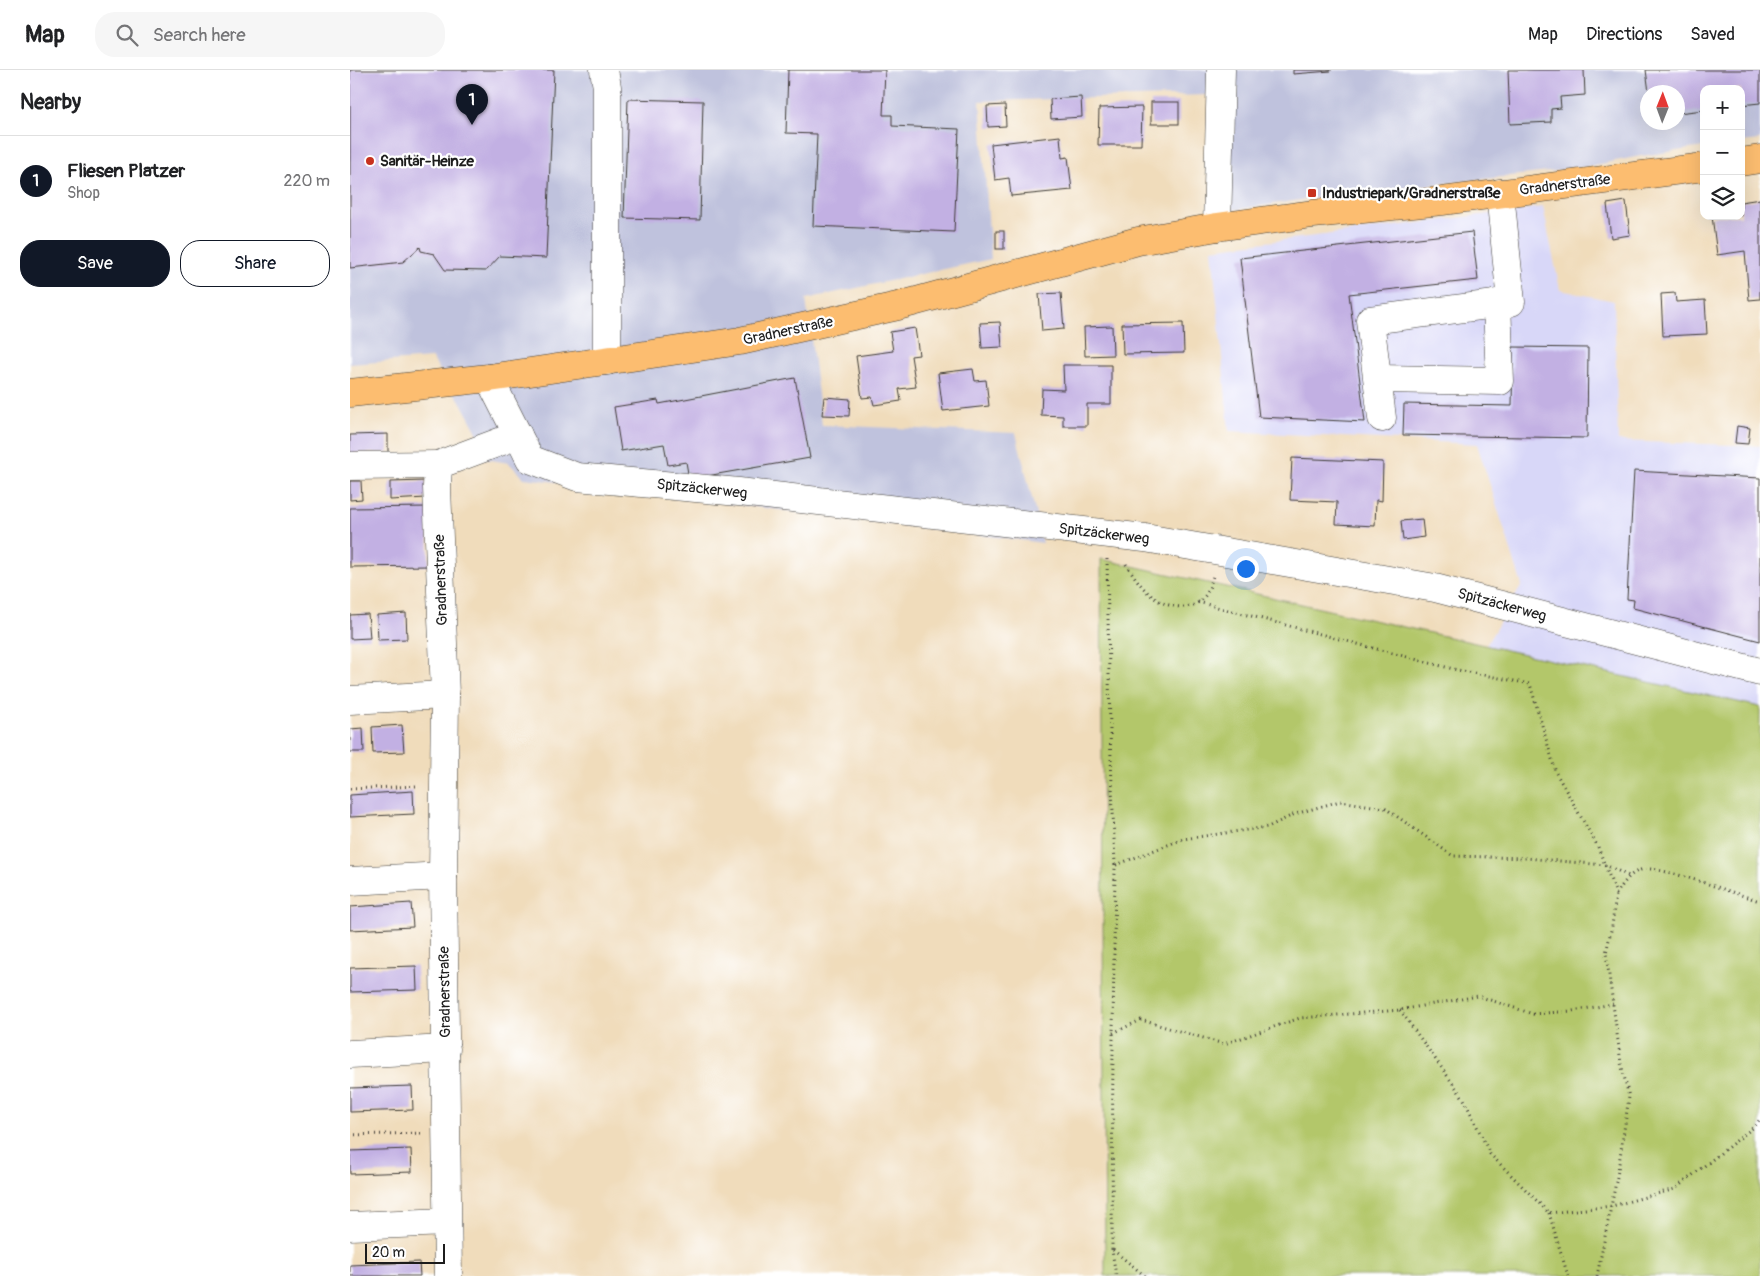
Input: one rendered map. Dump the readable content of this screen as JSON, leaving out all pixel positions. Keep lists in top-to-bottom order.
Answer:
{
  "streets": {
    "main road": ["Gradnerstraße"],
    "street": ["Spitzäckerweg"]
  },
  "crossings": [
    ["Gradnerstraße", "Spitzäckerweg"]
  ],
  "places": {
    "other": ["Sanitär-Heinze"],
    "transit": ["Industriepark/Gradnerstraße"]
  },
  "scale_bar": "20 m",
  "north": "top",
  "page": {
    "header": "Map",
    "search": "Search here",
    "nav": ["Map", "Directions", "Saved"],
    "heading": "Nearby",
    "pins": "1",
    "map_buttons": ["+", "−"],
    "list": [
      {
        "mark": "1",
        "name": "Fliesen Platzer",
        "note": "Shop",
        "value": "220 m"
      }
    ],
    "buttons": ["Save", "Share"],
    "scale": "20 m"
  }
}
